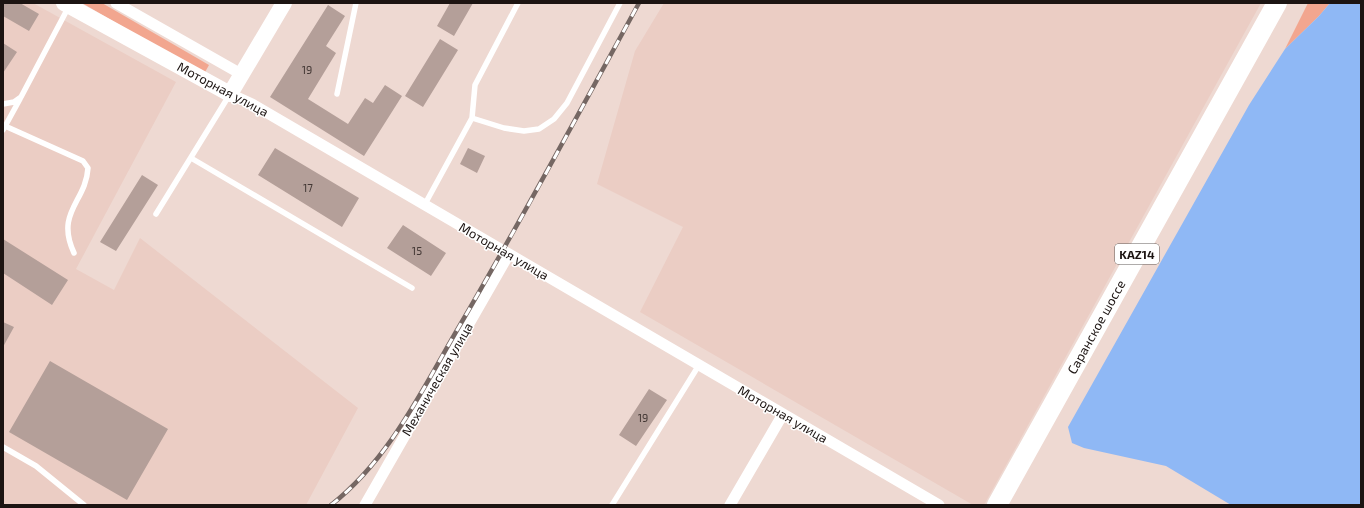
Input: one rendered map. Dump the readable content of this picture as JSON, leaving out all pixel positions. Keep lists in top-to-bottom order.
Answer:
{
  "streets": {
    "highway": ["KAZ14", "Саранское шоссе"],
    "street": ["Моторная улица", "Механическая улица"]
  },
  "crossings": [
    ["Моторная улица", "Механическая улица"]
  ],
  "house_numbers": [
    "19",
    "17",
    "15",
    "19"
  ]
}
